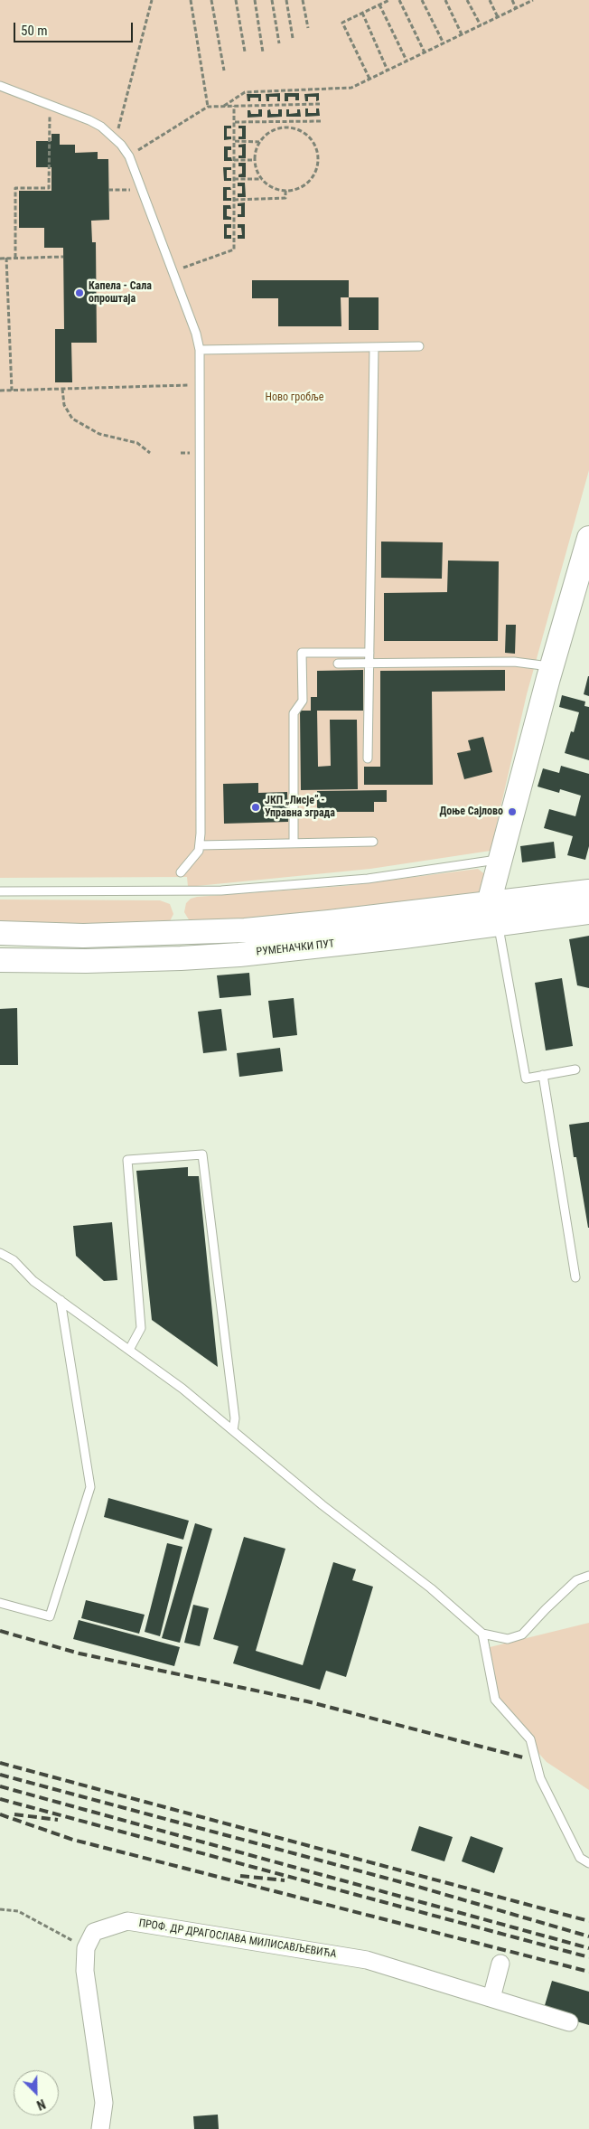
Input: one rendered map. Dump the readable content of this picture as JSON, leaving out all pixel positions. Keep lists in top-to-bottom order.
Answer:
{
  "streets": {
    "main road": ["РУМЕНАЧКИ ПУТ"],
    "street": ["ПРОФ. ДР ДРАГОСЛАВА МИЛИСАВЉЕВИЋА"]
  },
  "parks": ["Ново гробље"],
  "places": ["Капела - Сала опроштаја", "ЈКП „Лисје” - Управна зграда", "Доње Сајлово"],
  "scale_bar": "50 m",
  "north": "bottom right"
}
